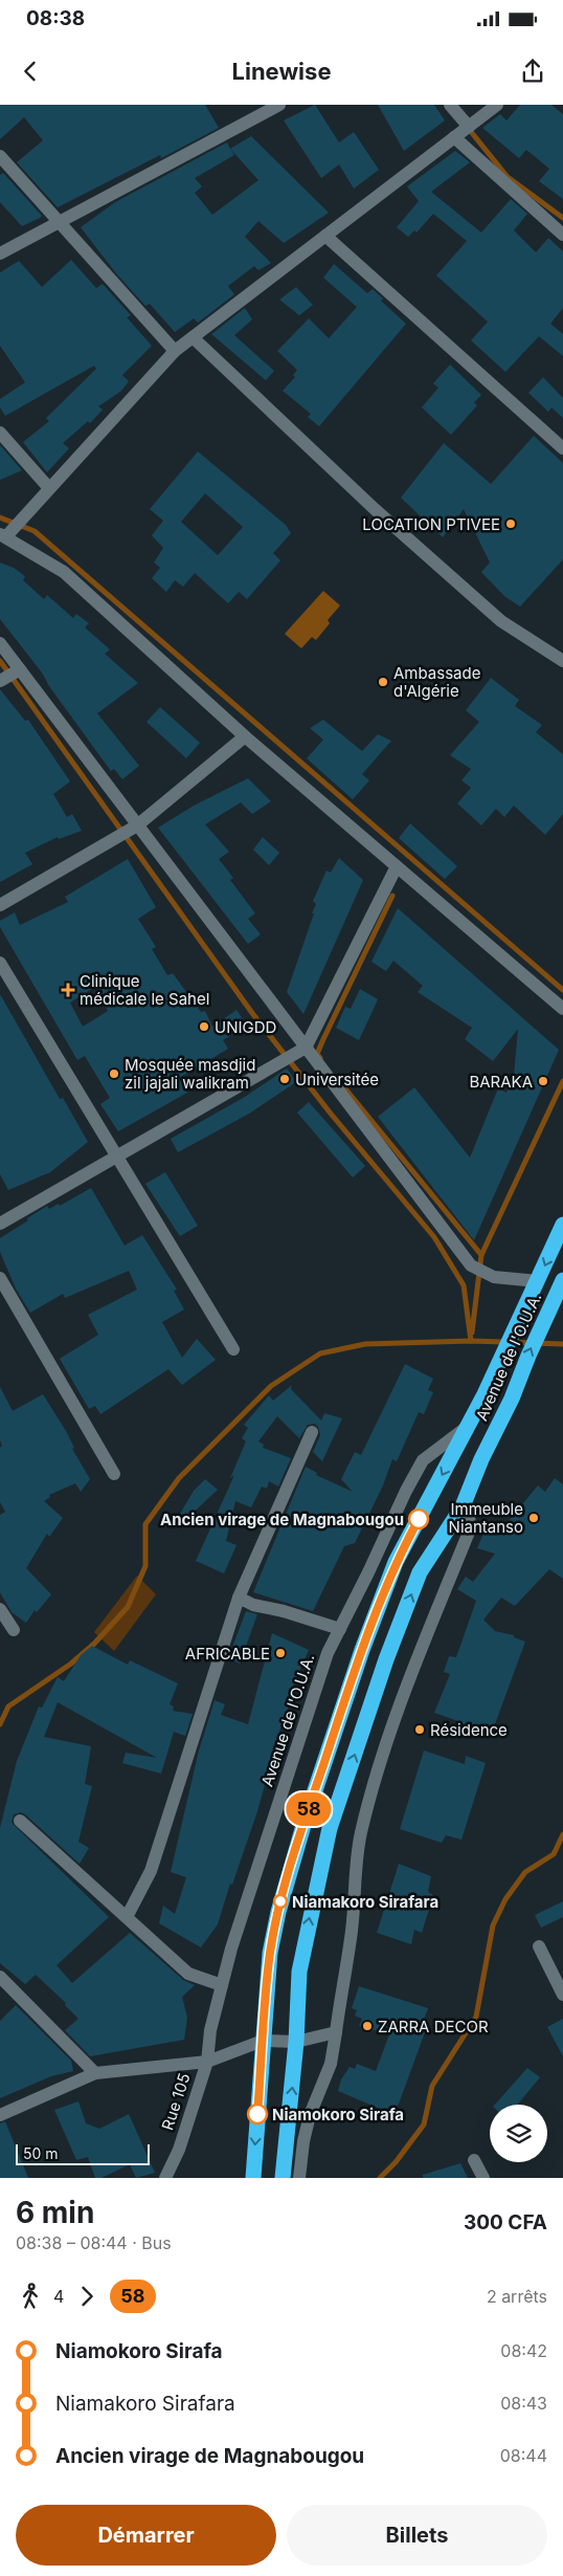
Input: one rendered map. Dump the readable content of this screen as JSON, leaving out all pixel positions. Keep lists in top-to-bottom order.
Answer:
{
  "streets": {
    "highway": ["Avenue de l'O.U.A."],
    "street": ["Rue 105"]
  },
  "crossings": [
    ["Avenue de l'O.U.A.", "Rue 105"]
  ],
  "places": {
    "other": [
      "LOCATION PTIVEE",
      "Ambassade d'Algérie",
      "UNIGDD",
      "Mosquée masdjid zil jajali walikram",
      "Universitée",
      "BARAKA",
      "Immeuble Niantanso",
      "Ancien virage de Magnabougou",
      "AFRICABLE",
      "Résidence",
      "Niamakoro Sirafara",
      "ZARRA DECOR",
      "Niamokoro Sirafa"
    ],
    "health": ["Clinique médicale le Sahel"]
  },
  "lines": ["bus line 58"],
  "scale_bar": "50 m",
  "page": {
    "status": "08:38",
    "header": "Linewise",
    "on_map": "58",
    "scale": "50 m",
    "heading": ["6 min", "08:38 – 08:44 · Bus", "300 CFA"],
    "legs": ["4", "58", "2 arrêts"],
    "list": [
      {
        "name": "Niamokoro Sirafa",
        "value": "08:42"
      },
      {
        "name": "Niamakoro Sirafara",
        "value": "08:43"
      },
      {
        "name": "Ancien virage de Magnabougou",
        "value": "08:44"
      }
    ],
    "buttons": ["Démarrer", "Billets"]
  }
}
